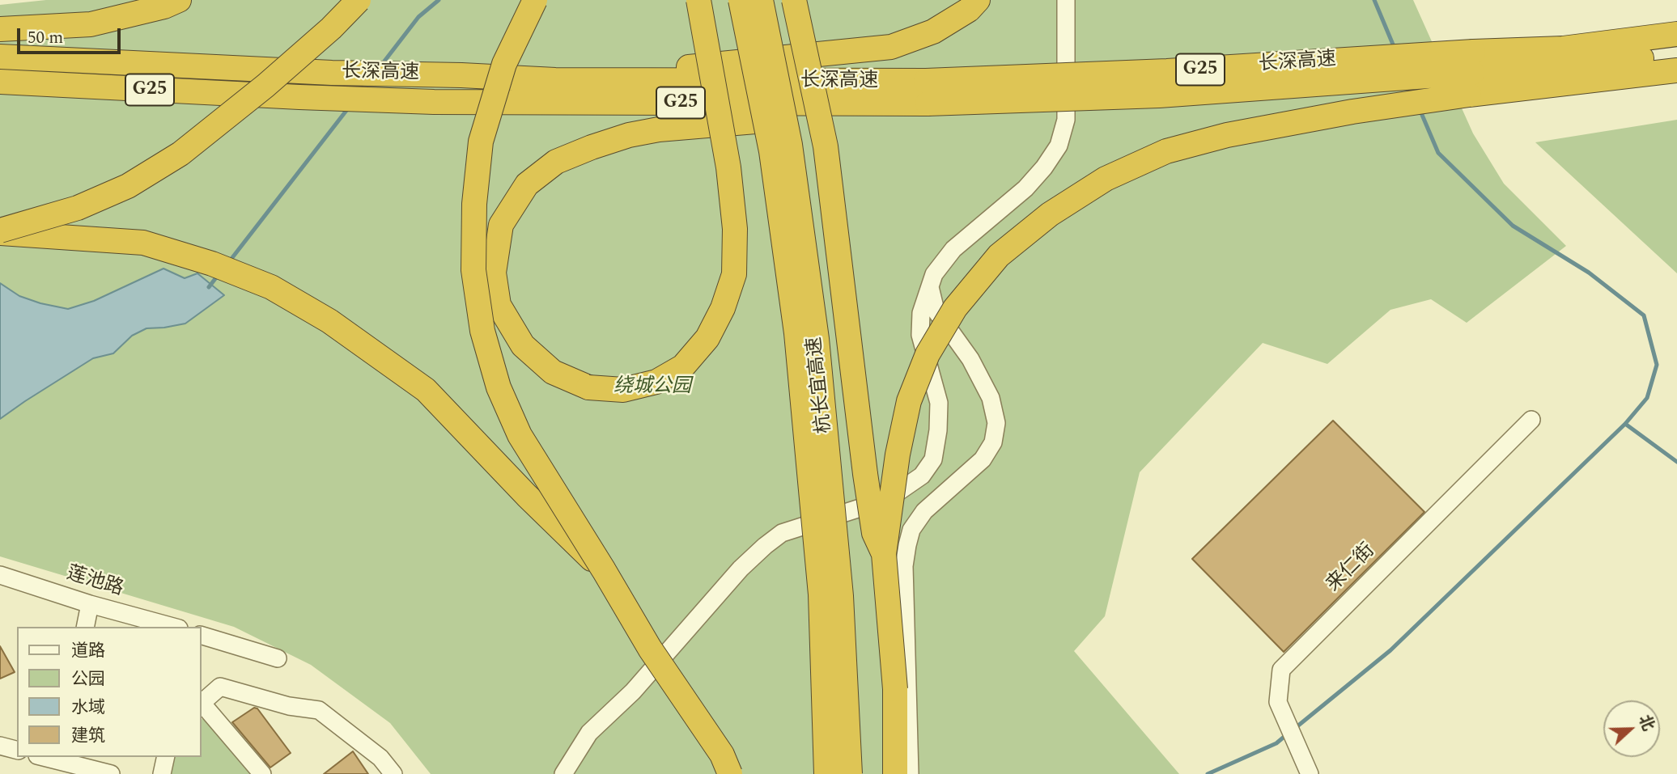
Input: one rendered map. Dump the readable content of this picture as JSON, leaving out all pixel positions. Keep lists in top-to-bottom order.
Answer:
{
  "streets": {
    "highway": ["长深高速", "G25", "杭长宜高速"],
    "street": ["来仁街", "莲池路"]
  },
  "parks": ["绕城公园"],
  "legend": [
    "道路",
    "公园",
    "水域",
    "建筑"
  ],
  "scale_bar": "50 m",
  "north": "right"
}
